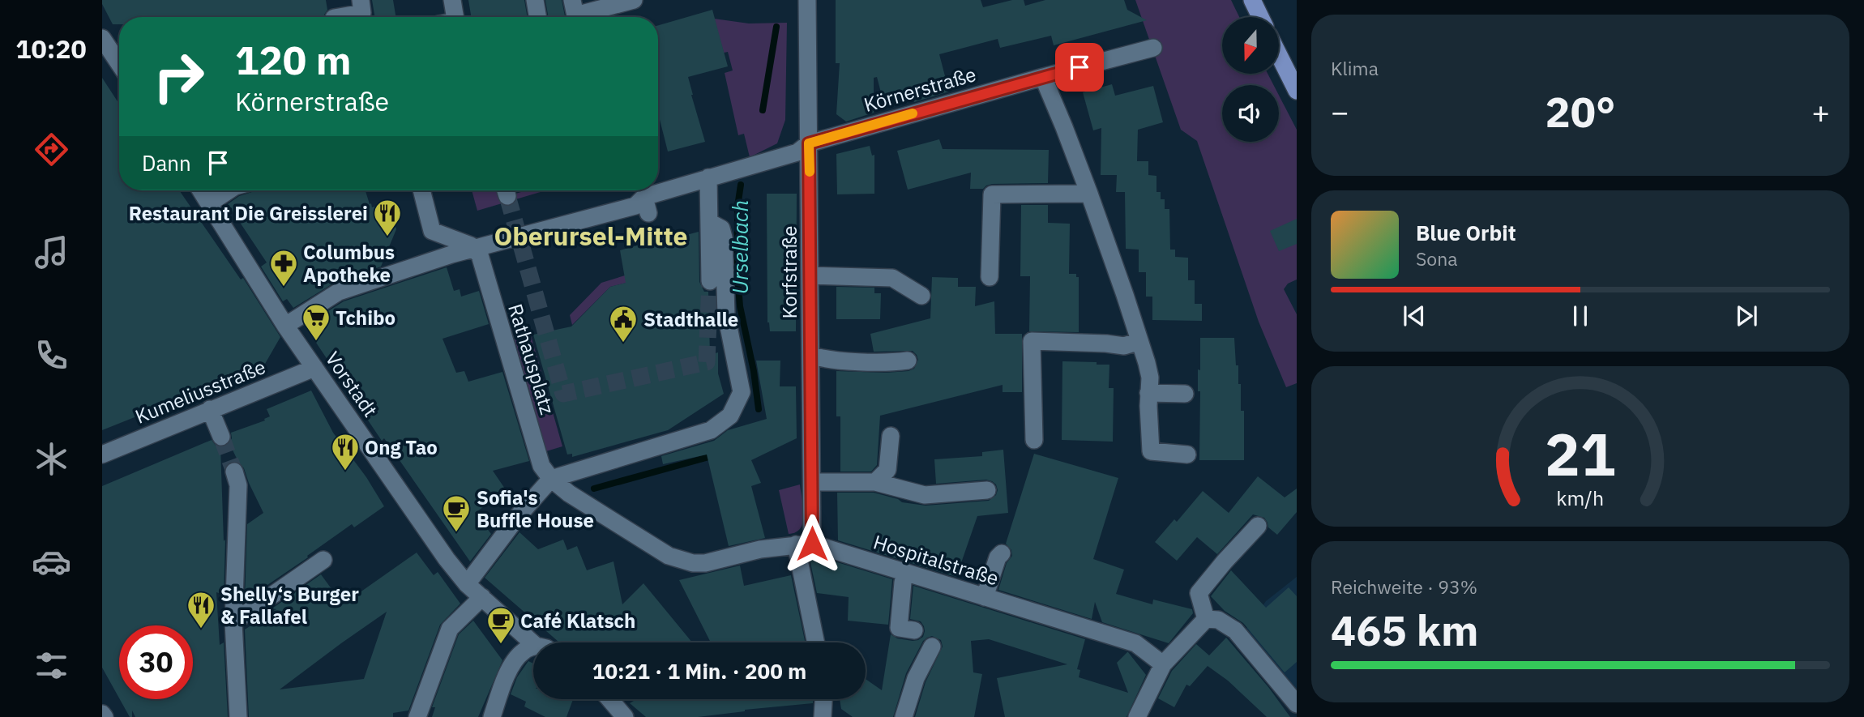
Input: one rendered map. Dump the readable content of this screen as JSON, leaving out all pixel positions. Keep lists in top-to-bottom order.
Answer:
{
  "streets": {
    "street": [
      "Körnerstraße",
      "Korfstraße",
      "Rathausplatz",
      "Vorstadt",
      "Kumeliusstraße",
      "Hospitalstraße"
    ]
  },
  "crossings": [
    ["Körnerstraße", "Korfstraße"],
    ["Korfstraße", "Hospitalstraße"],
    ["Rathausplatz", "Hospitalstraße"],
    ["Vorstadt", "Kumeliusstraße"]
  ],
  "districts": ["Oberursel-Mitte"],
  "water": ["Urselbach"],
  "places": {
    "restaurant": ["Restaurant Die Greisslerei", "Ong Tao", "Shelly‘s Burger & Fallafel"],
    "pharmacy": ["Columbus Apotheke"],
    "supermarket": ["Tchibo"],
    "public building": ["Stadthalle"],
    "cafe": ["Sofia's Buffle House", "Café Klatsch"]
  },
  "north": "bottom",
  "page": {
    "tabs": "10:20",
    "tile": [
      "Klima",
      ["Reichweite · 93%", "465 km"]
    ],
    "turn": ["120 m", "Körnerstraße"],
    "heat": ["−", "20°", "+"],
    "then": "Dann",
    "song": ["Blue Orbit", "Sona"],
    "limit": "30",
    "trip": "10:21 · 1 Min. · 200 m",
    "gauge": ["21", "km/h"]
  }
}
